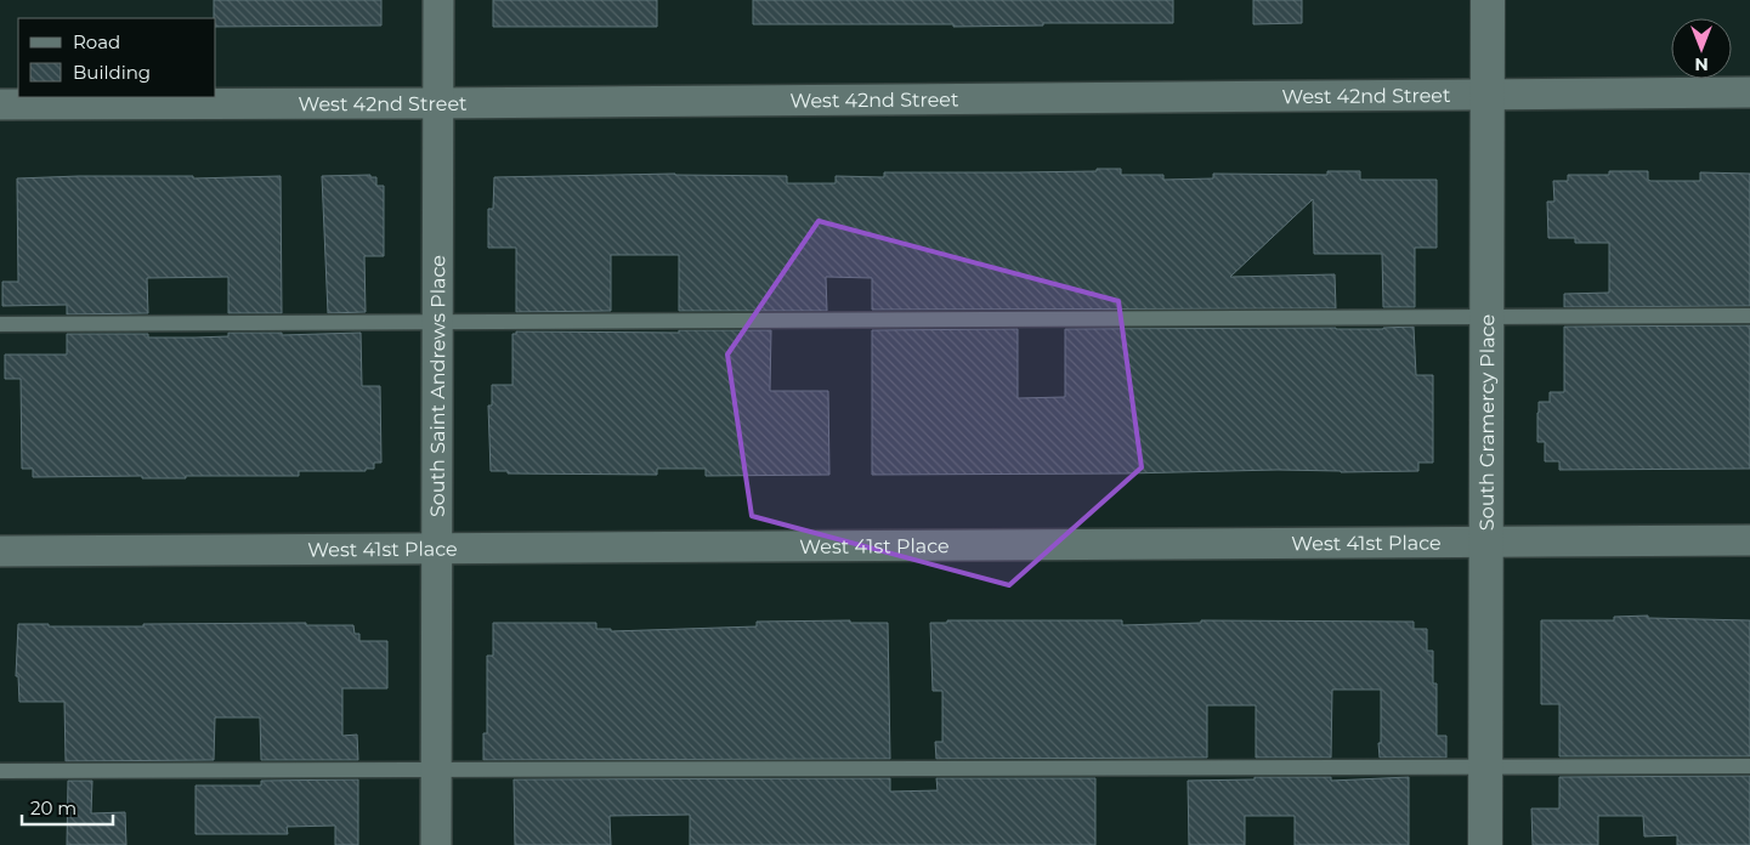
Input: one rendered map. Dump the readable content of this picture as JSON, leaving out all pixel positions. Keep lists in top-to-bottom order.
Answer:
{
  "streets": {
    "street": [
      "West 42nd Street",
      "South Saint Andrews Place",
      "South Gramercy Place",
      "West 41st Place"
    ]
  },
  "crossings": [
    ["West 42nd Street", "South Saint Andrews Place"],
    ["West 42nd Street", "South Gramercy Place"],
    ["South Saint Andrews Place", "West 41st Place"],
    ["South Gramercy Place", "West 41st Place"]
  ],
  "legend": ["Road", "Building"],
  "scale_bar": "20 m",
  "north": "bottom"
}
